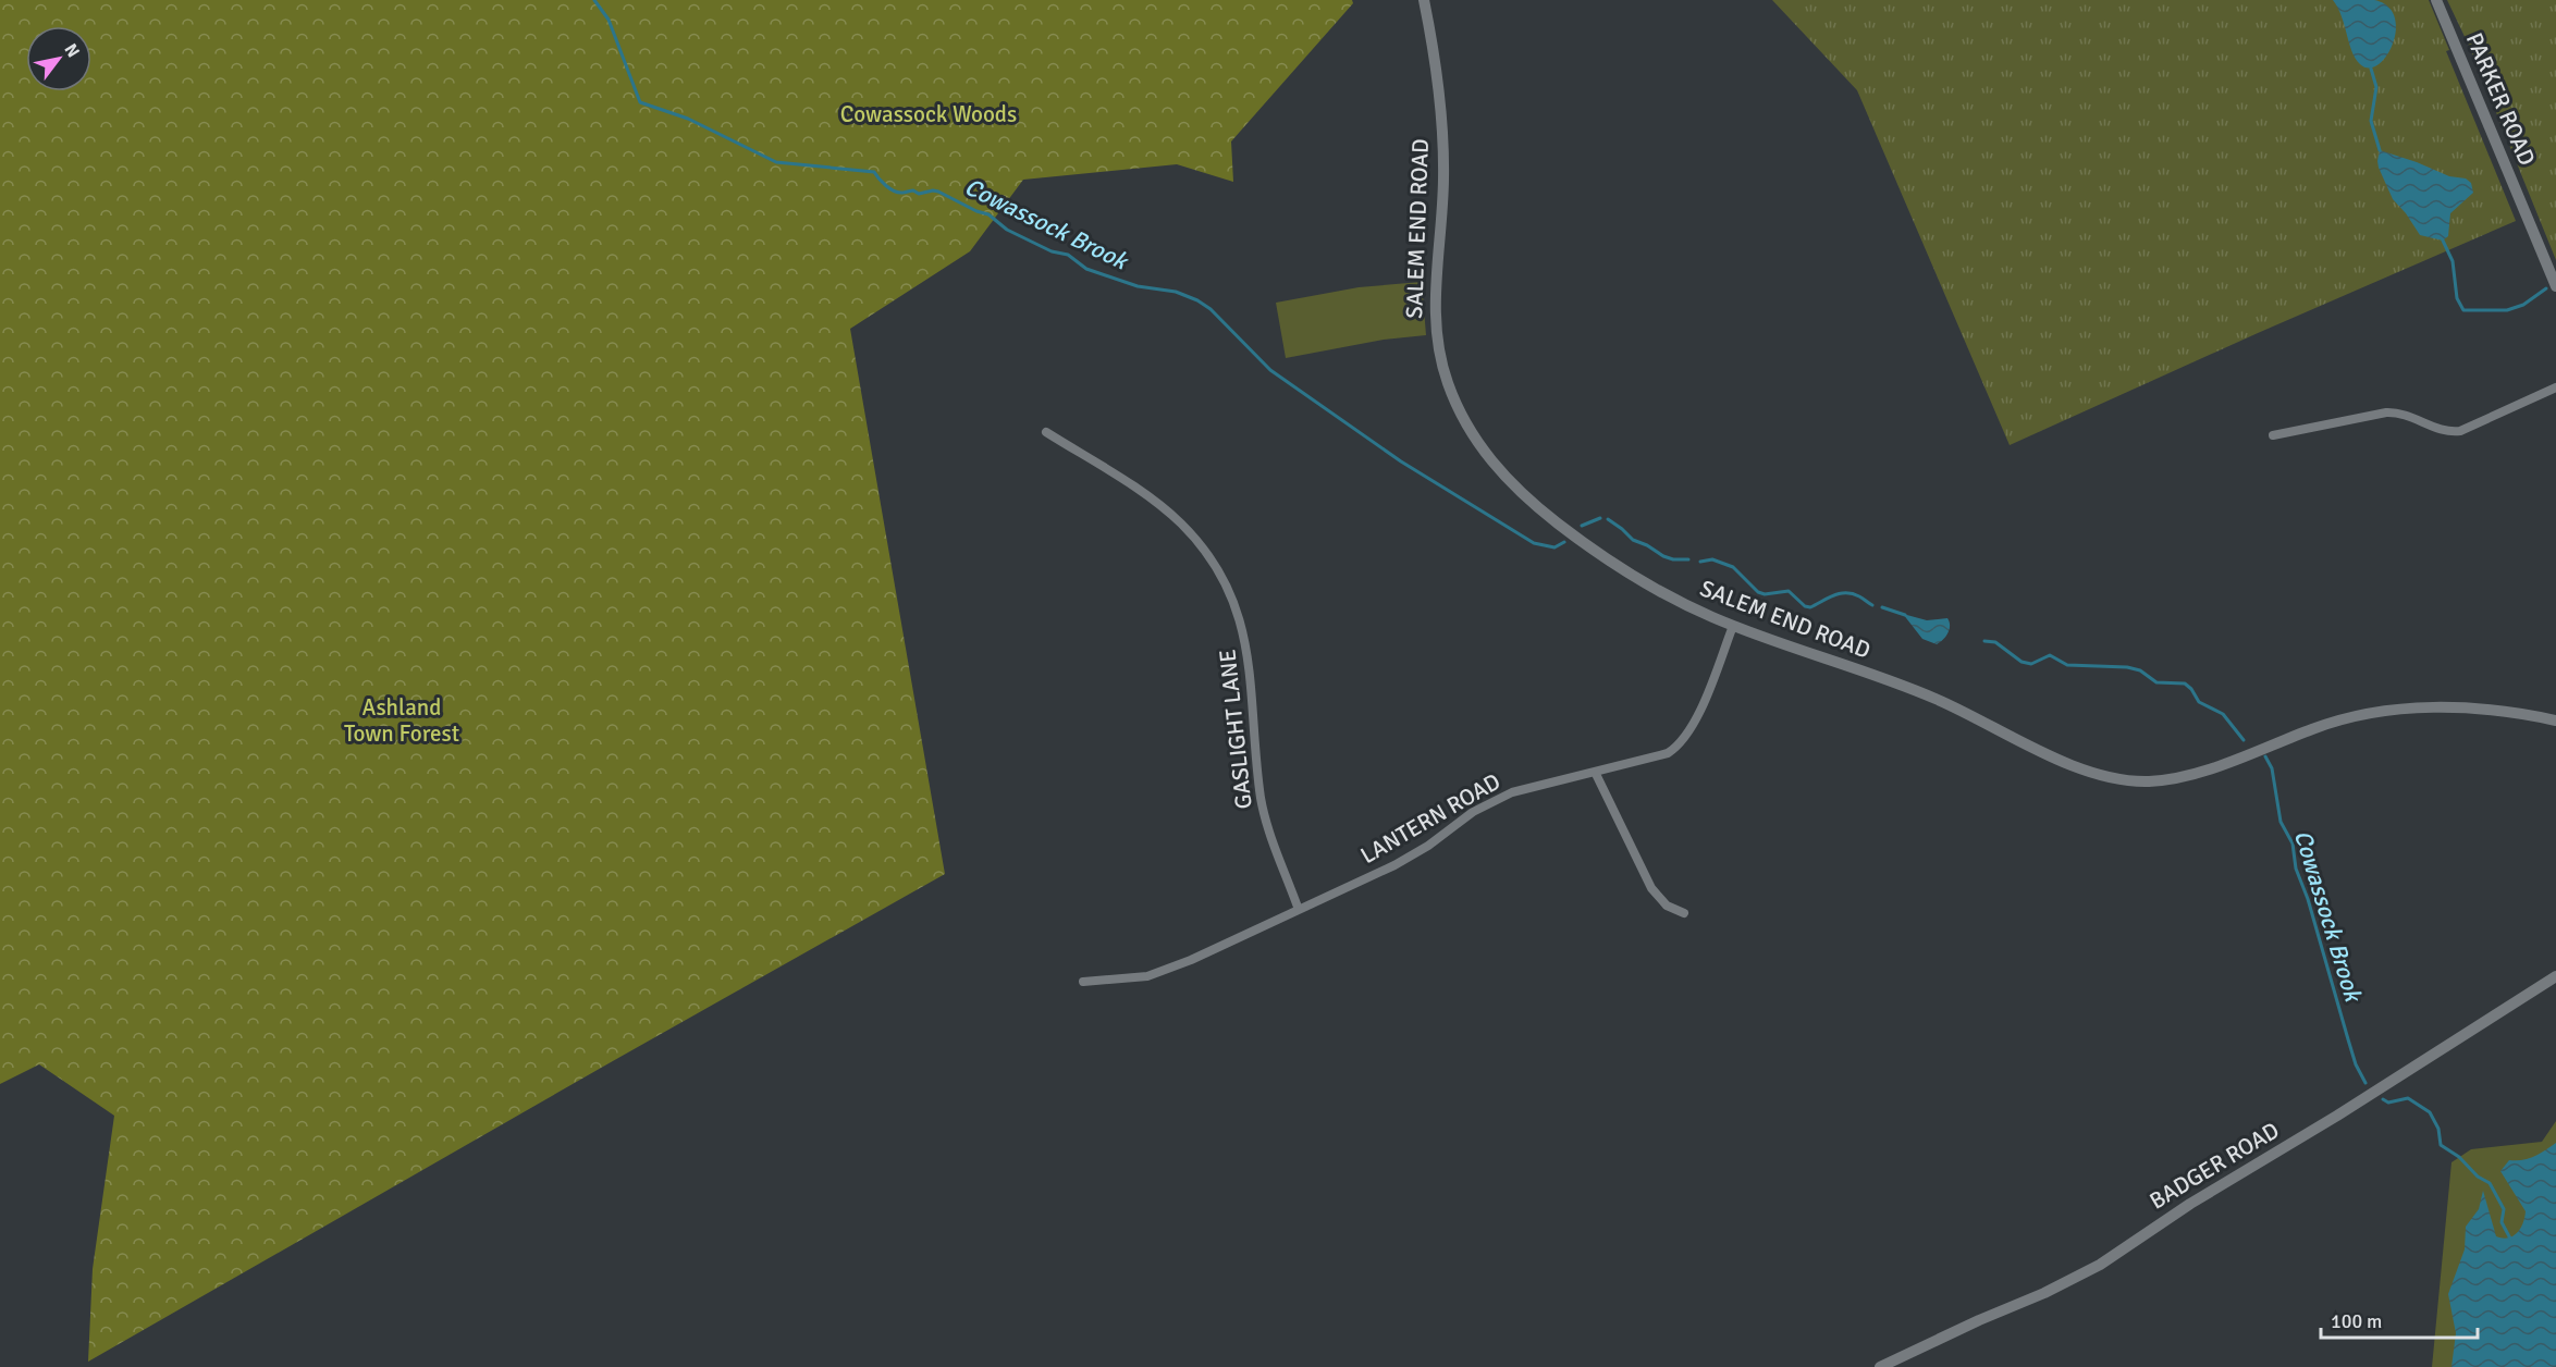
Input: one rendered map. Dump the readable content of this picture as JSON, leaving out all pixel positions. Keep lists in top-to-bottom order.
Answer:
{
  "streets": {
    "street": [
      "PARKER ROAD",
      "SALEM END ROAD",
      "GASLIGHT LANE",
      "LANTERN ROAD",
      "BADGER ROAD"
    ]
  },
  "crossings": [
    ["SALEM END ROAD", "LANTERN ROAD"],
    ["GASLIGHT LANE", "LANTERN ROAD"]
  ],
  "water": ["Cowassock Brook"],
  "parks": ["Cowassock Woods", "Ashland Town Forest"],
  "scale_bar": "100 m",
  "north": "top right"
}
